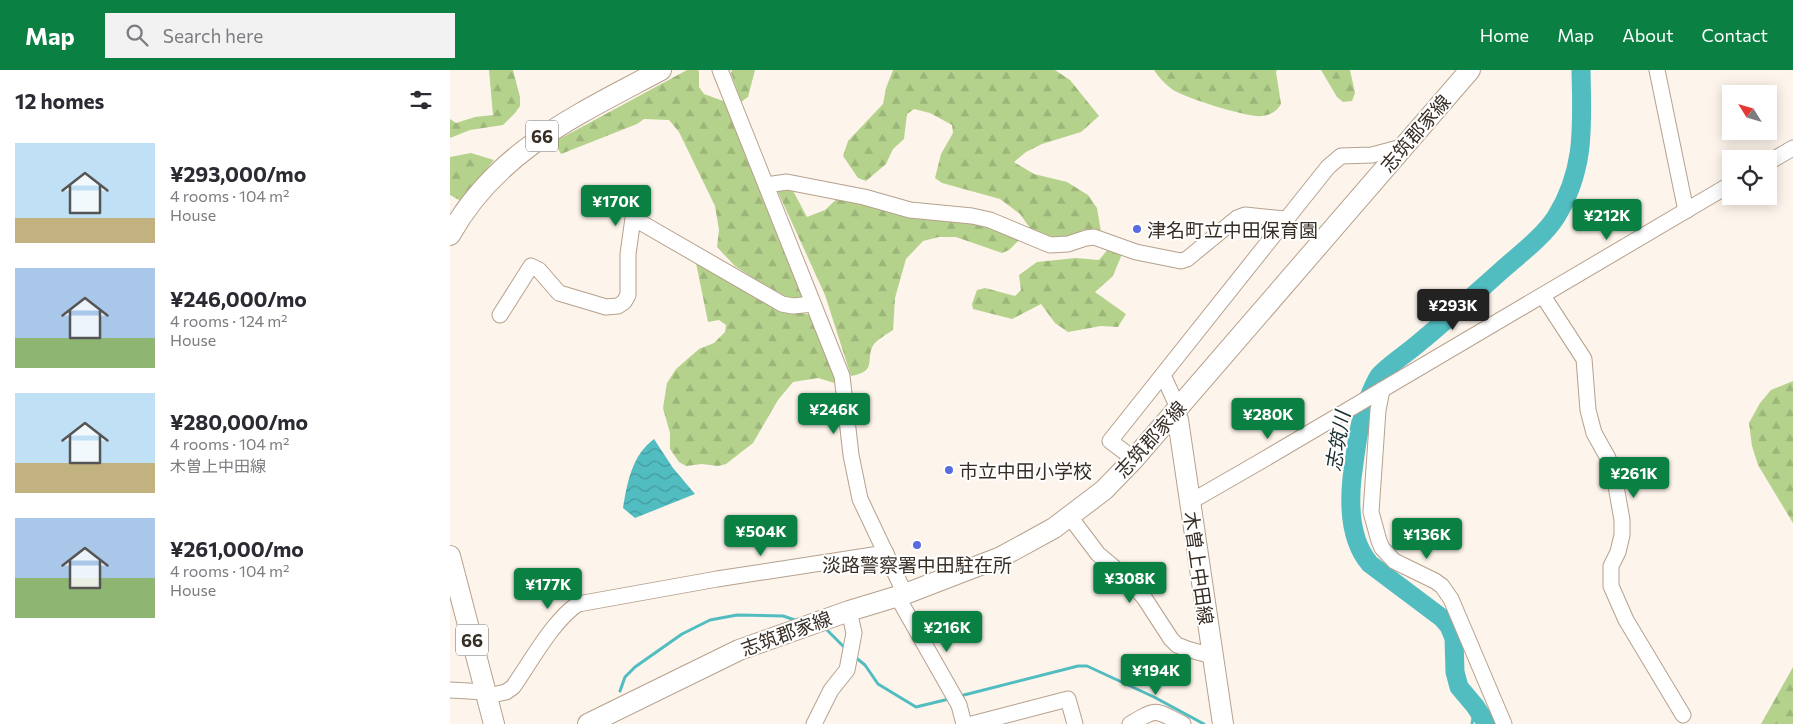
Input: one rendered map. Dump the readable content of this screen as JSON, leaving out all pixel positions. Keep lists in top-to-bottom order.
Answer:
{
  "streets": {
    "main road": ["志筑郡家線", "66", "木曽上中田線"]
  },
  "crossings": [
    ["志筑郡家線", "木曽上中田線"]
  ],
  "water": ["志筑川"],
  "places": ["津名町立中田保育園", "市立中田小学校", "淡路警察署中田駐在所"],
  "north": "top left",
  "page": {
    "header": "Map",
    "search": "Search here",
    "nav": [
      "Home",
      "Map",
      "About",
      "Contact"
    ],
    "heading": "12 homes",
    "list": [
      {
        "name": "¥293,000/mo",
        "note": "4 rooms · 104 m² · House"
      },
      {
        "name": "¥246,000/mo",
        "note": "4 rooms · 124 m² · House"
      },
      {
        "name": "¥280,000/mo",
        "note": "4 rooms · 104 m² · 木曽上中田線"
      },
      {
        "name": "¥261,000/mo",
        "note": "4 rooms · 104 m² · House"
      }
    ],
    "price": [
      "¥170K",
      "¥212K",
      "¥293K",
      "¥246K",
      "¥280K",
      "¥261K",
      "¥504K",
      "¥136K",
      "¥308K",
      "¥177K",
      "¥216K",
      "¥194K"
    ]
  }
}
